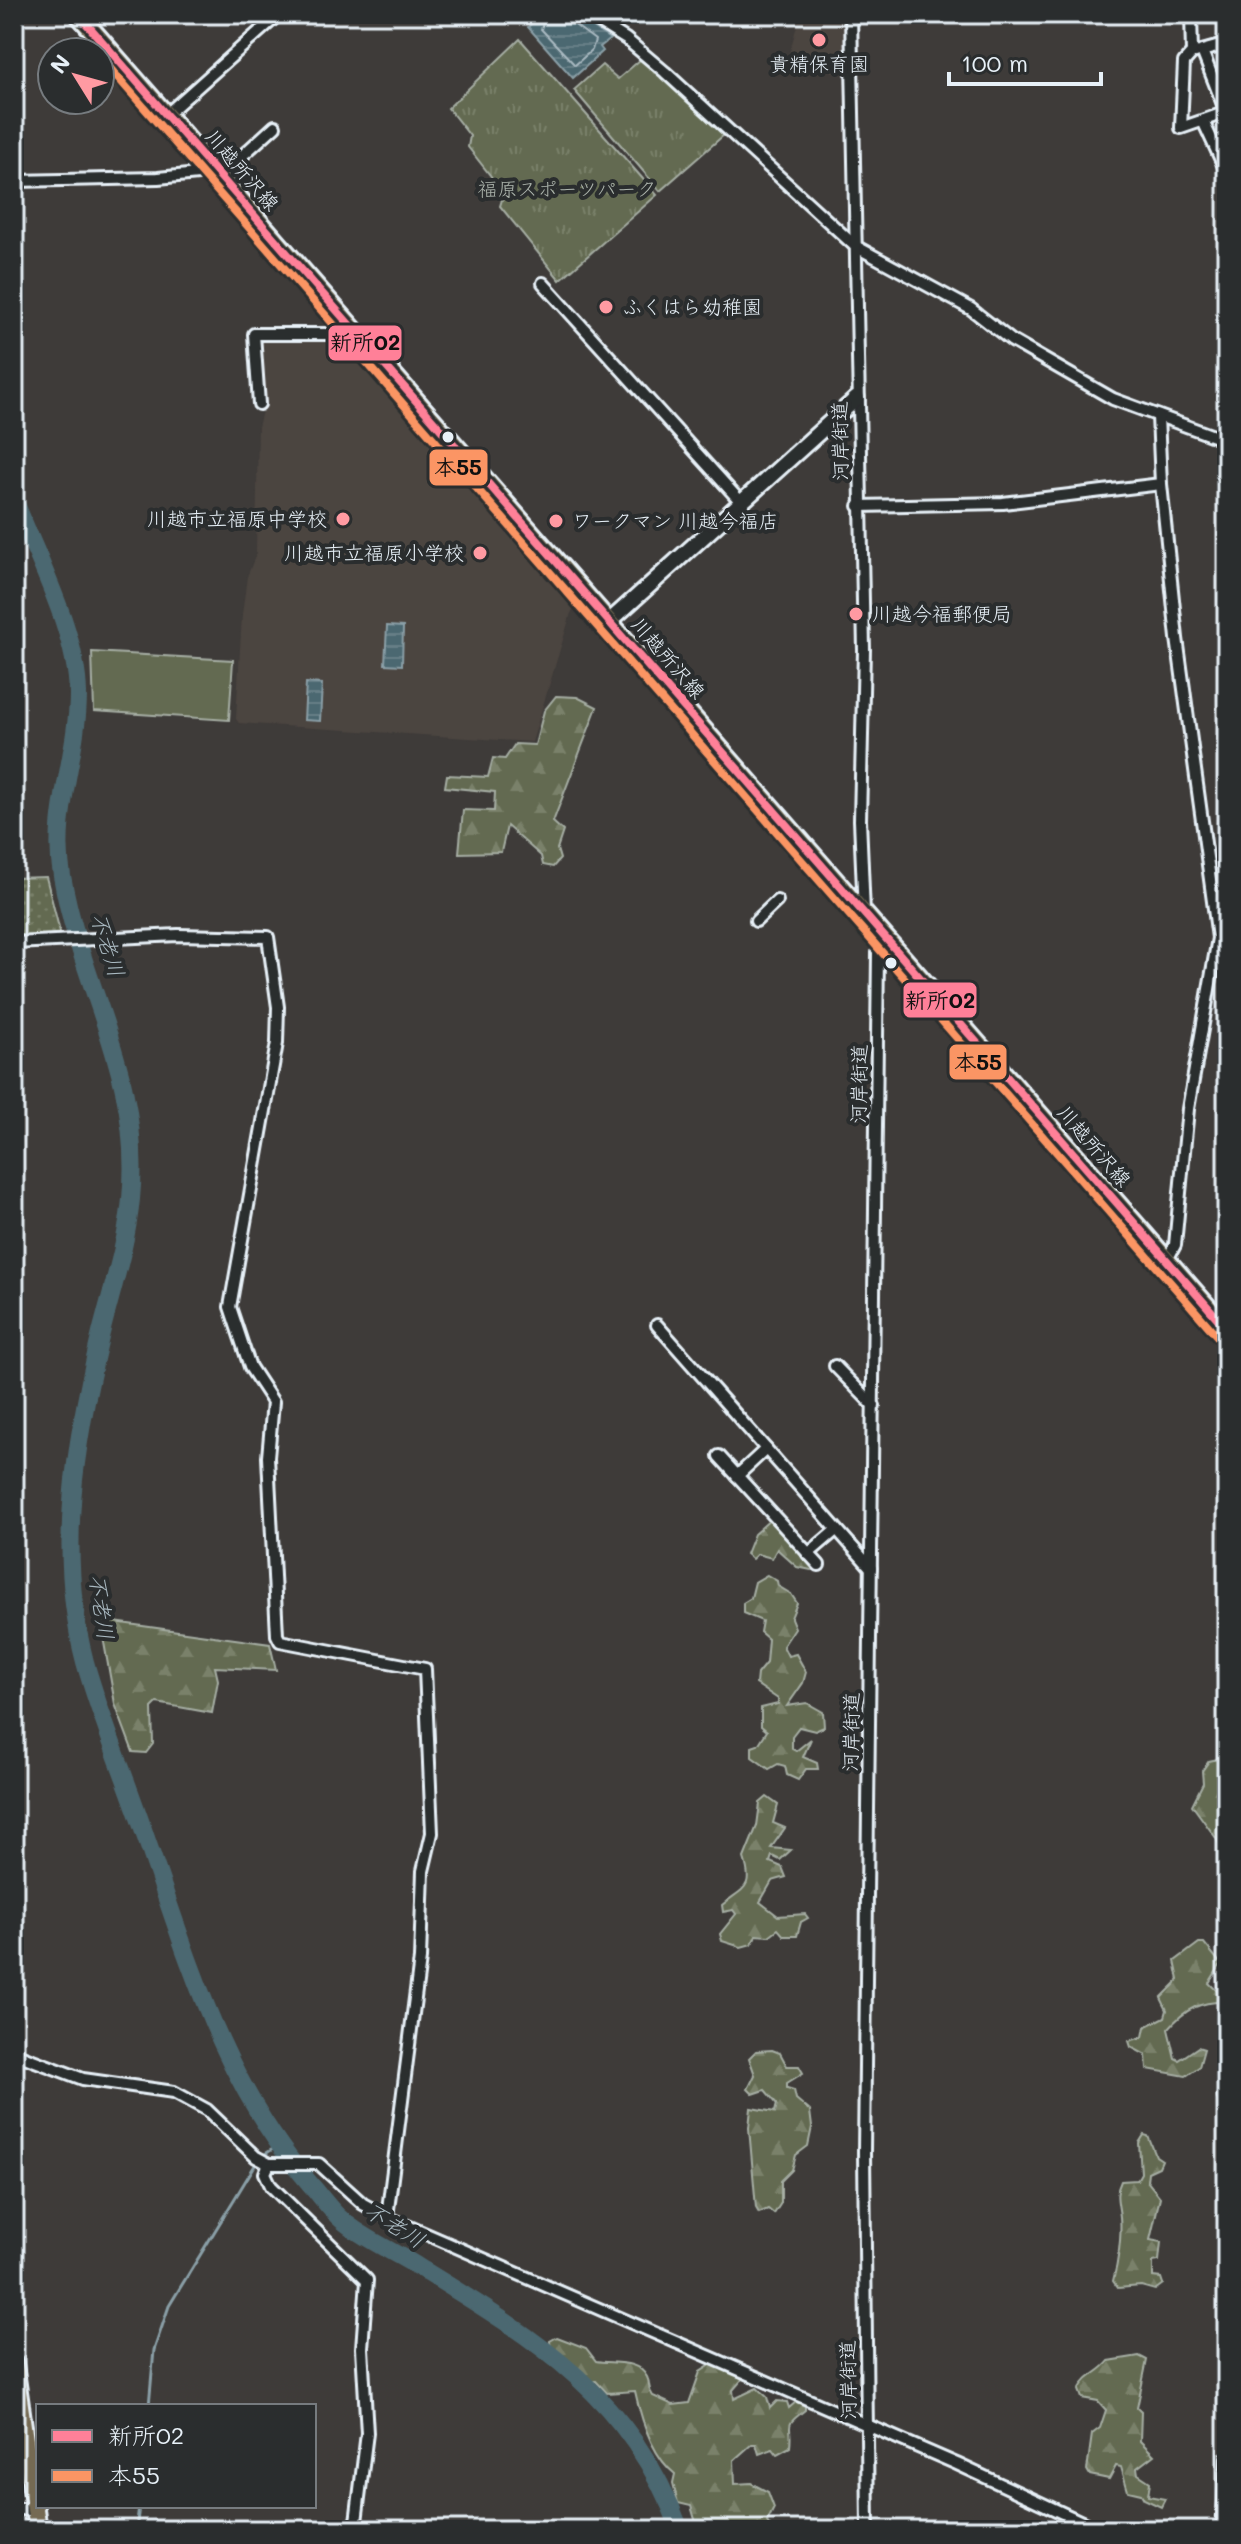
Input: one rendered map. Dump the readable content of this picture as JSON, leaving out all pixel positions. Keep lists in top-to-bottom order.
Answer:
{
  "streets": {
    "main road": ["川越所沢線"],
    "street": ["河岸街道"]
  },
  "crossings": [
    ["川越所沢線", "河岸街道"]
  ],
  "water": ["不老川"],
  "parks": ["福原スポーツパーク"],
  "places": [
    "貴精保育園",
    "ふくはら幼稚園",
    "川越市立福原中学校",
    "ワークマン 川越今福店",
    "川越市立福原小学校",
    "川越今福郵便局"
  ],
  "lines": ["transit line 新所02", "transit line 本55"],
  "legend": ["新所02", "本55"],
  "scale_bar": "100 m",
  "north": "top left"
}
